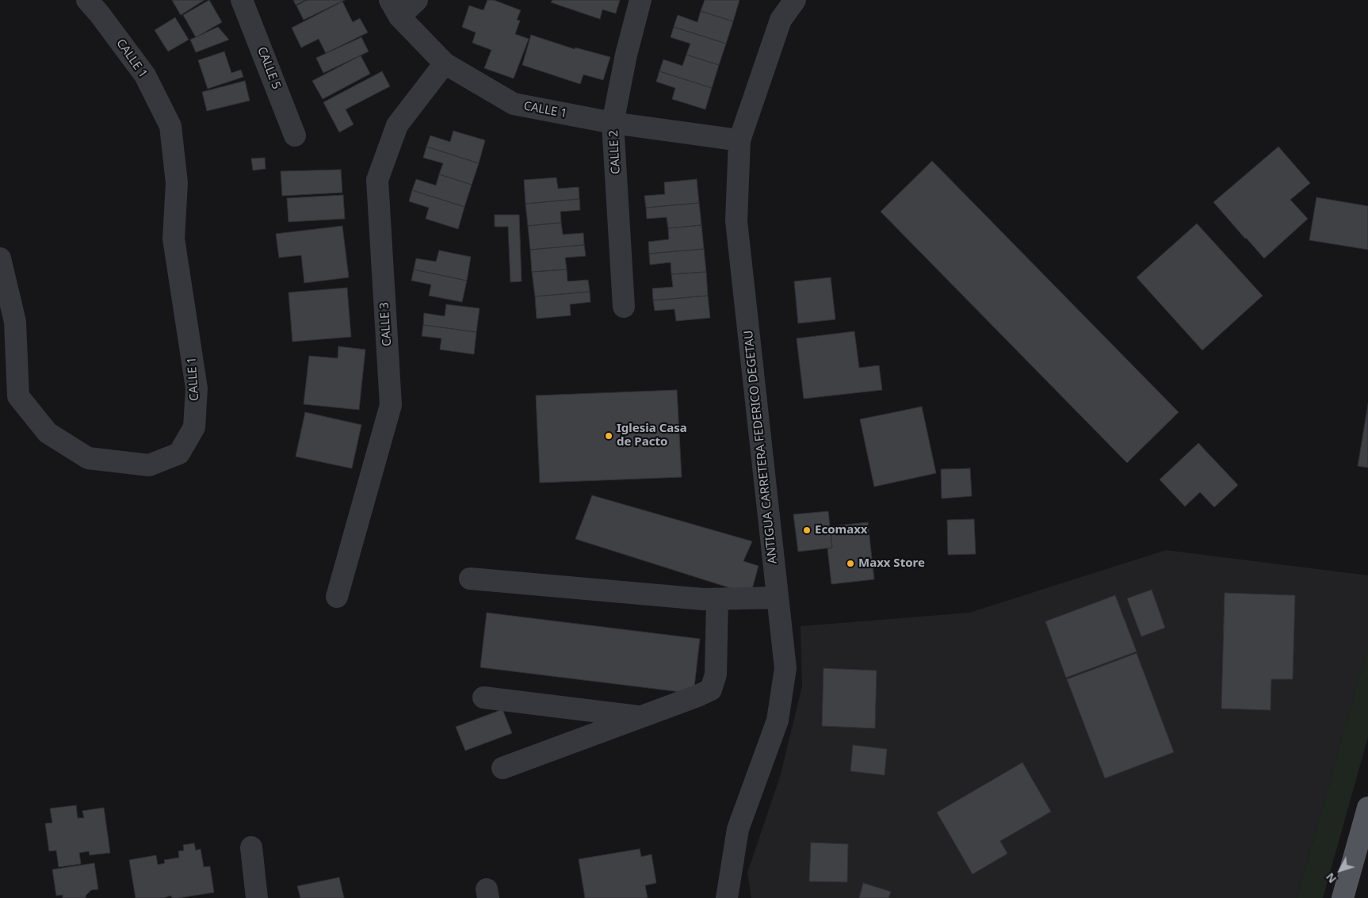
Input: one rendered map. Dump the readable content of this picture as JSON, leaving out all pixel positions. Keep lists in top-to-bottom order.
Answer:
{
  "streets": {
    "street": [
      "CALLE 1",
      "CALLE 5",
      "CALLE 2",
      "CALLE 3",
      "ANTIGUA CARRETERA FEDERICO DEGETAU"
    ]
  },
  "crossings": [
    ["CALLE 1", "CALLE 2"],
    ["CALLE 1", "CALLE 3"],
    ["CALLE 1", "ANTIGUA CARRETERA FEDERICO DEGETAU"]
  ],
  "places": ["Iglesia Casa de Pacto", "Ecomaxx", "Maxx Store"],
  "north": "bottom left"
}
